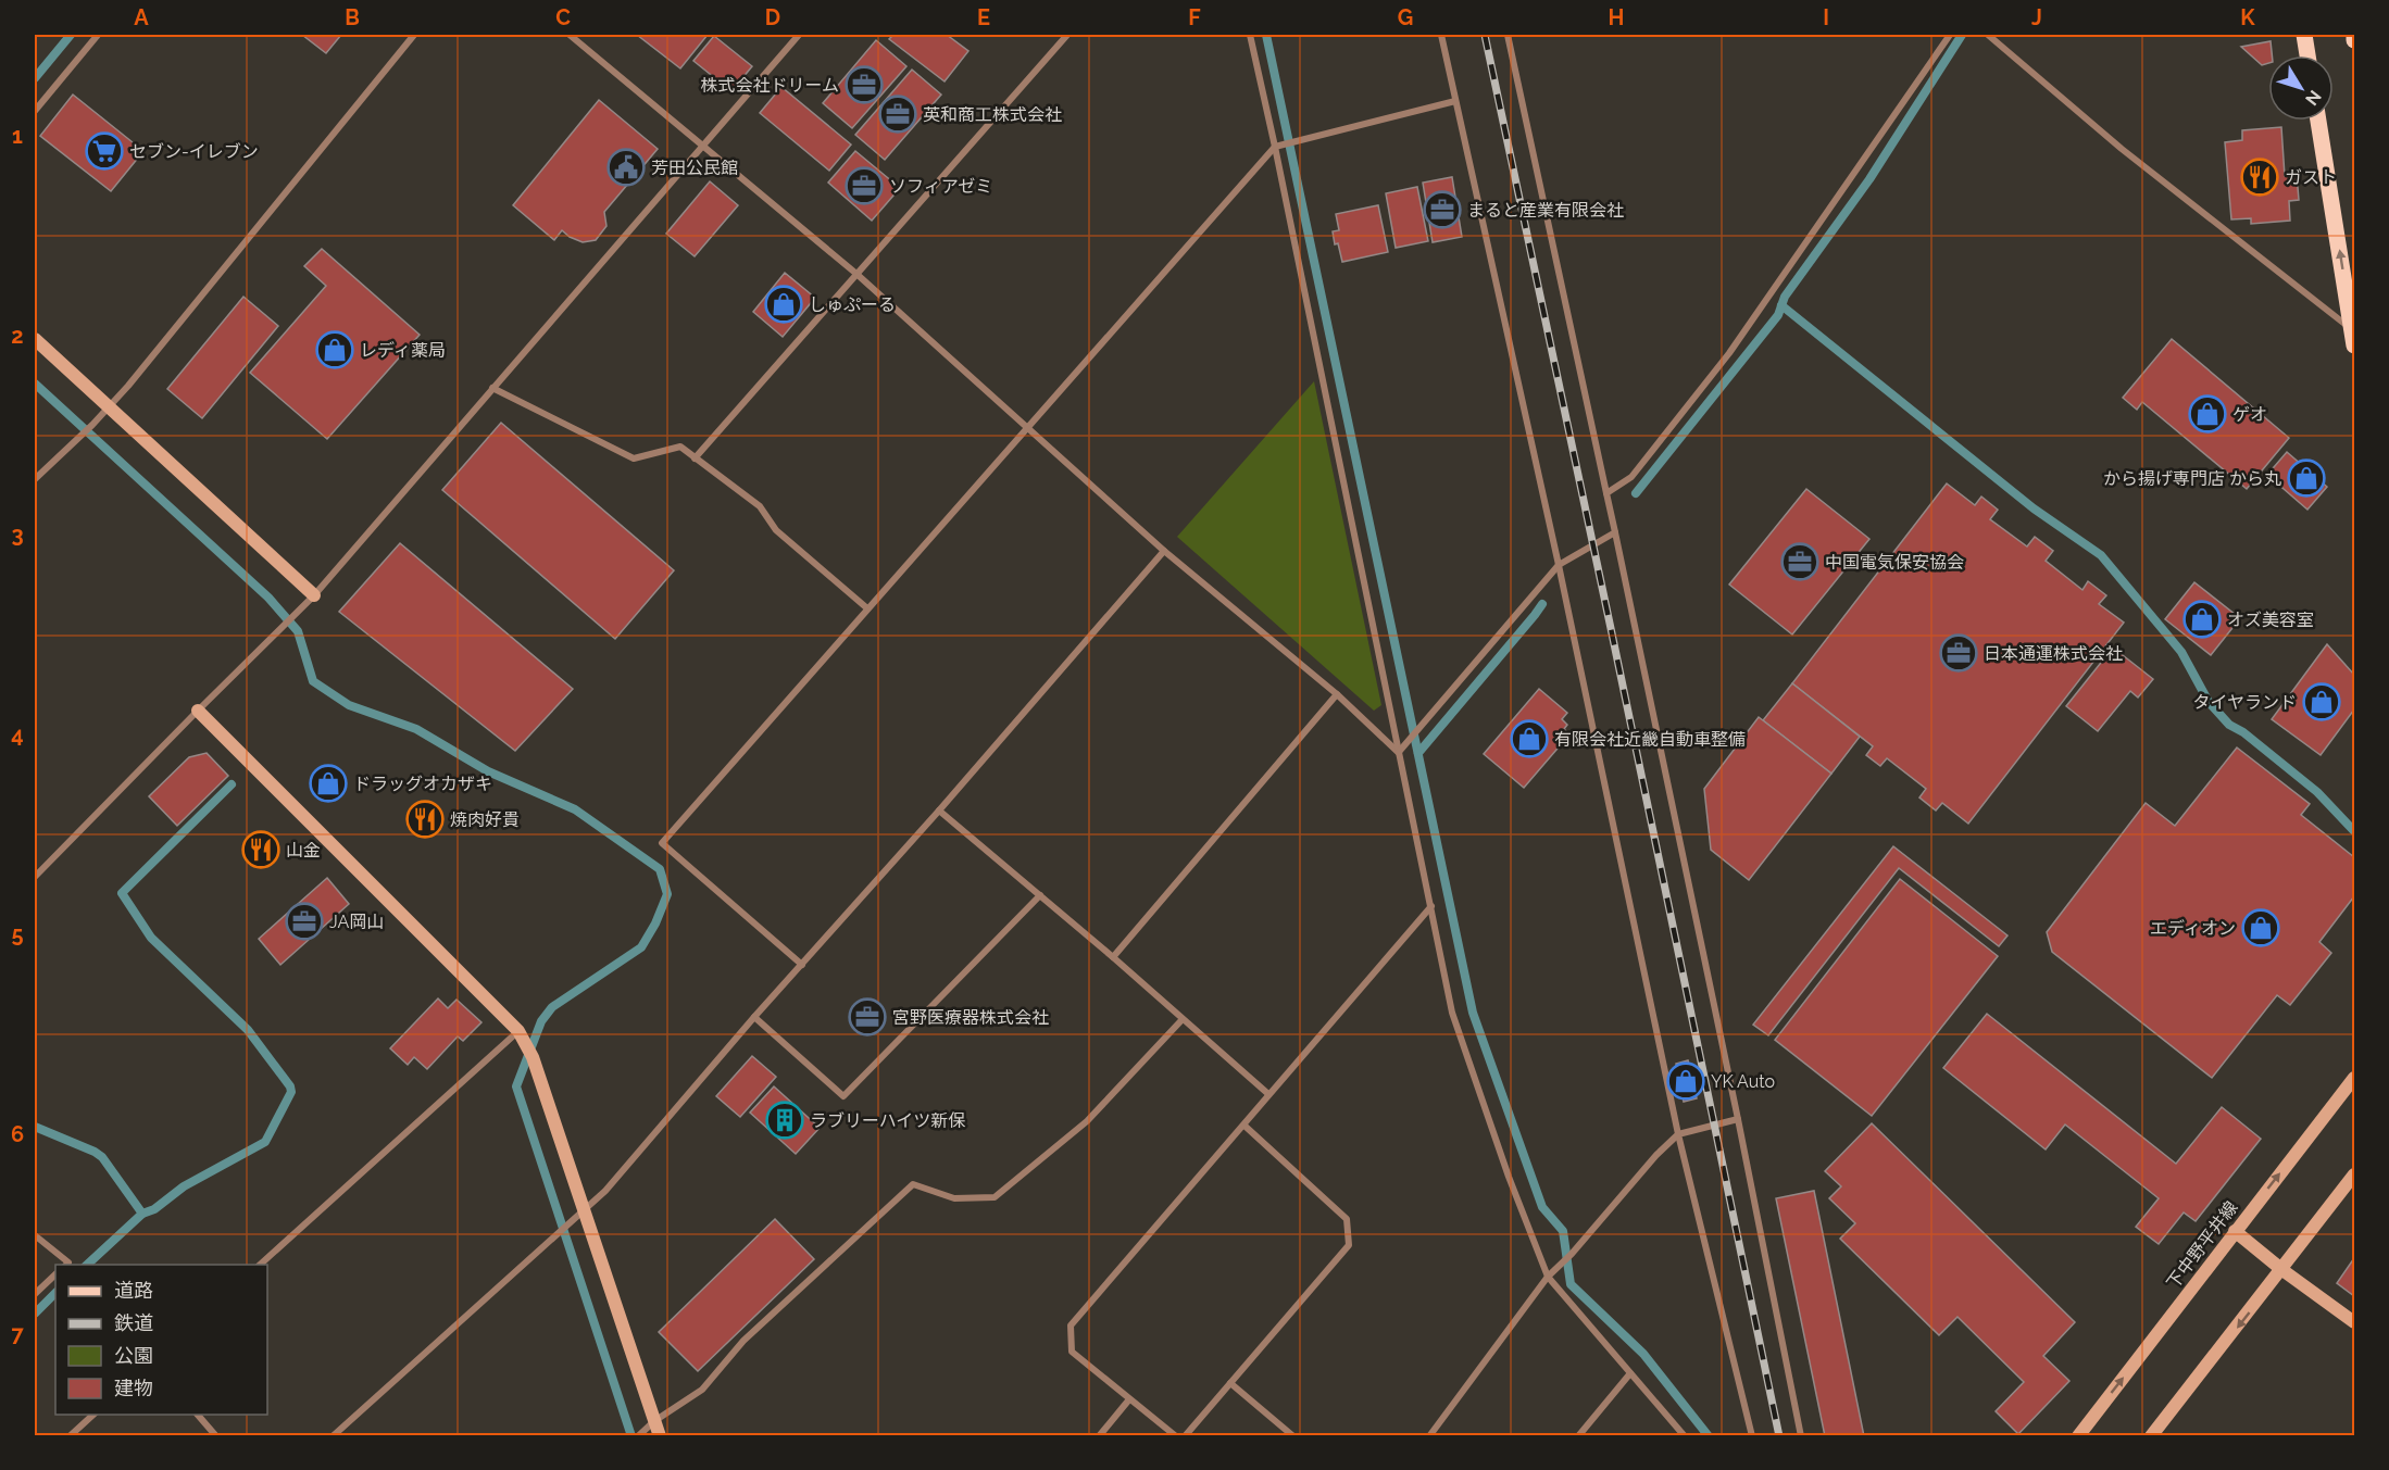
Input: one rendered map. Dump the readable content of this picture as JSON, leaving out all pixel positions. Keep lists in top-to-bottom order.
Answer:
{
  "streets": {
    "street": ["下中野平井線"]
  },
  "places": {
    "office": [
      "株式会社ドリーム",
      "英和商工株式会社",
      "ソフィアゼミ",
      "まると産業有限会社",
      "中国電気保安協会",
      "日本通運株式会社",
      "JA岡山",
      "宮野医療器株式会社"
    ],
    "supermarket": ["セブン-イレブン"],
    "public building": ["芳田公民館"],
    "restaurant": ["ガスト", "焼肉好貴", "山金"],
    "shop": [
      "しゅぷーる",
      "レディ薬局",
      "ゲオ",
      "から揚げ専門店 から丸",
      "オズ美容室",
      "タイヤランド",
      "有限会社近畿自動車整備",
      "ドラッグオカザキ",
      "エディオン",
      "YK Auto"
    ],
    "building": ["ラブリーハイツ新保"]
  },
  "legend": [
    "道路",
    "鉄道",
    "公園",
    "建物"
  ],
  "north": "bottom right",
  "grid": {
    "columns": [
      "A",
      "B",
      "C",
      "D",
      "E",
      "F",
      "G",
      "H",
      "I",
      "J",
      "K"
    ],
    "rows": [
      "1",
      "2",
      "3",
      "4",
      "5",
      "6",
      "7"
    ]
  }
}
